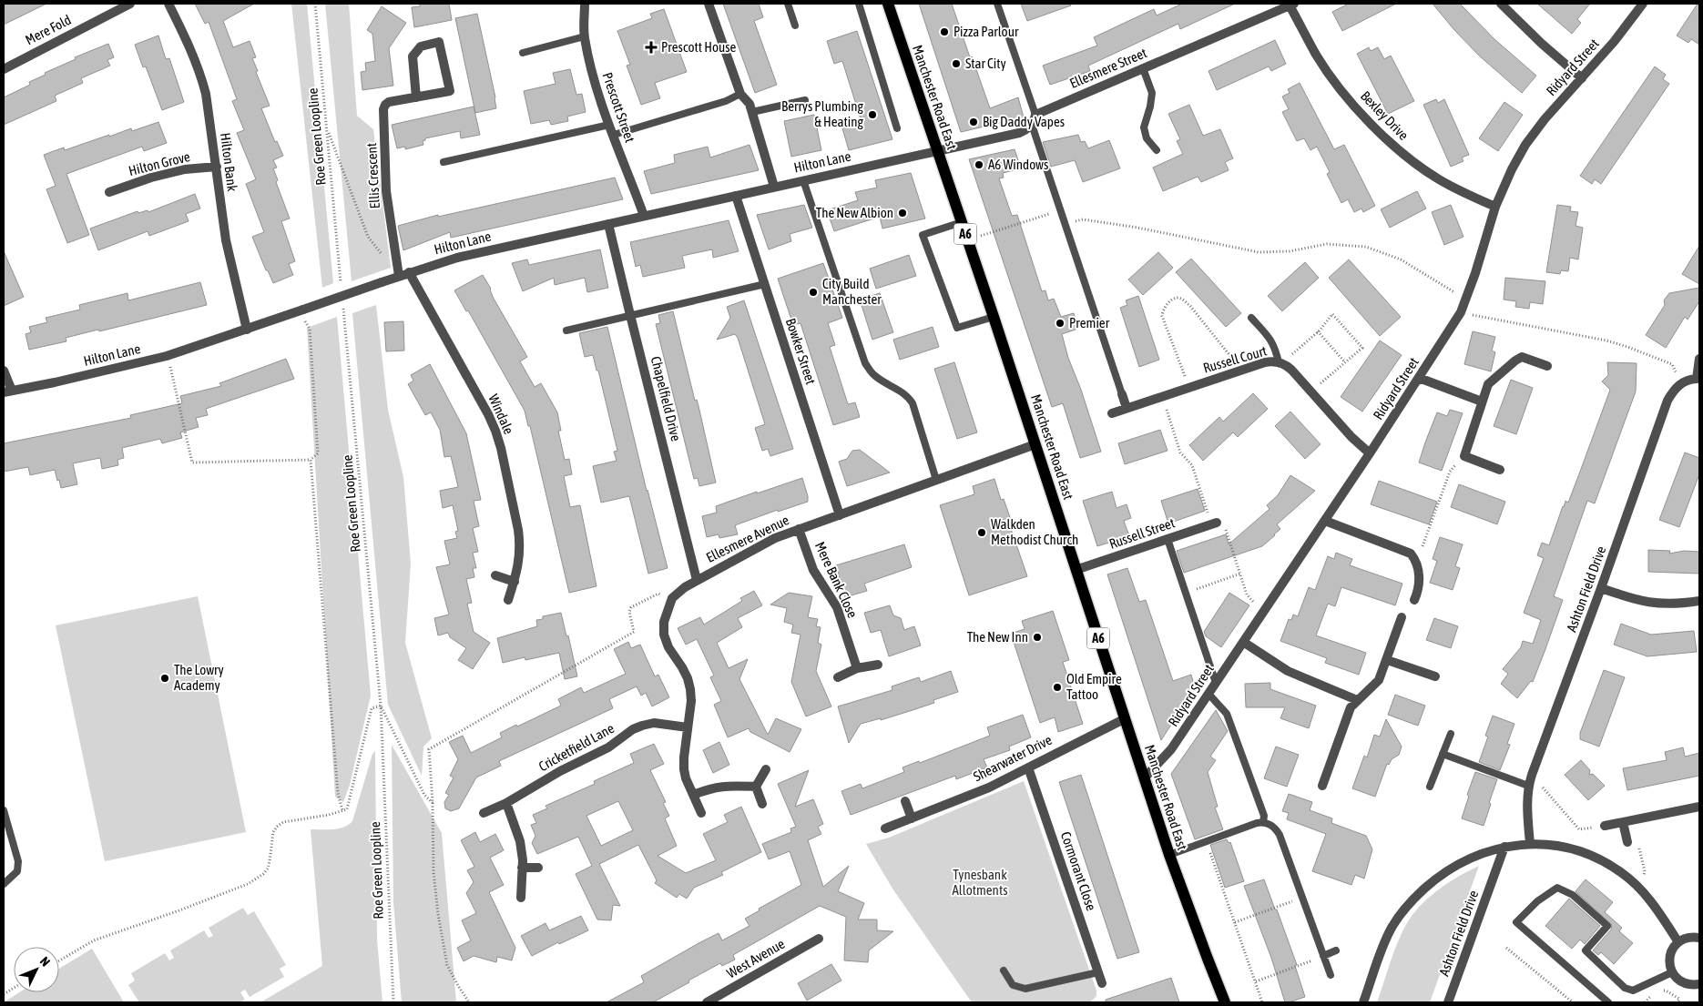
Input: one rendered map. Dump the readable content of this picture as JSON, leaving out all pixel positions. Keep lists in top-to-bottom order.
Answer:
{
  "streets": {
    "main road": ["Manchester Road East", "A6"],
    "street": [
      "Mere Fold",
      "Ridyard Street",
      "Ellesmere Street",
      "Prescott Street",
      "Bexley Drive",
      "Hilton Bank",
      "Hilton Lane",
      "Hilton Grove",
      "Ellis Crescent",
      "Bowker Street",
      "Russell Court",
      "Chapelfield Drive",
      "Windale",
      "Russell Street",
      "Ellesmere Avenue",
      "Mere Bank Close",
      "Ashton Field Drive",
      "Cricketfield Lane",
      "Shearwater Drive",
      "Cormorant Close",
      "West Avenue"
    ],
    "path": ["Roe Green Loopline"]
  },
  "crossings": [
    ["Ridyard Street", "Manchester Road East"],
    ["Ridyard Street", "Bexley Drive"],
    ["Ridyard Street", "Russell Court"],
    ["Ellesmere Street", "Bexley Drive"],
    ["Manchester Road East", "Hilton Lane"],
    ["Manchester Road East", "Russell Street"],
    ["Manchester Road East", "Ellesmere Avenue"],
    ["Manchester Road East", "Shearwater Drive"],
    ["Prescott Street", "Hilton Lane"],
    ["Hilton Bank", "Hilton Lane"],
    ["Hilton Bank", "Hilton Grove"],
    ["Hilton Lane", "Ellis Crescent"],
    ["Hilton Lane", "Bowker Street"],
    ["Hilton Lane", "Chapelfield Drive"],
    ["Hilton Lane", "Windale"],
    ["Bowker Street", "Ellesmere Avenue"],
    ["Chapelfield Drive", "Ellesmere Avenue"],
    ["Ellesmere Avenue", "Mere Bank Close"],
    ["Shearwater Drive", "Cormorant Close"]
  ],
  "parks": ["Tynesbank Allotments"],
  "places": {
    "other": [
      "Pizza Parlour",
      "Star City",
      "Berrys Plumbing & Heating",
      "Big Daddy Vapes",
      "A6 Windows",
      "The New Albion",
      "City Build Manchester",
      "Premier",
      "Walkden Methodist Church",
      "The New Inn",
      "The Lowry Academy",
      "Old Empire Tattoo"
    ],
    "health": ["Prescott House"]
  },
  "north": "top right"
}
